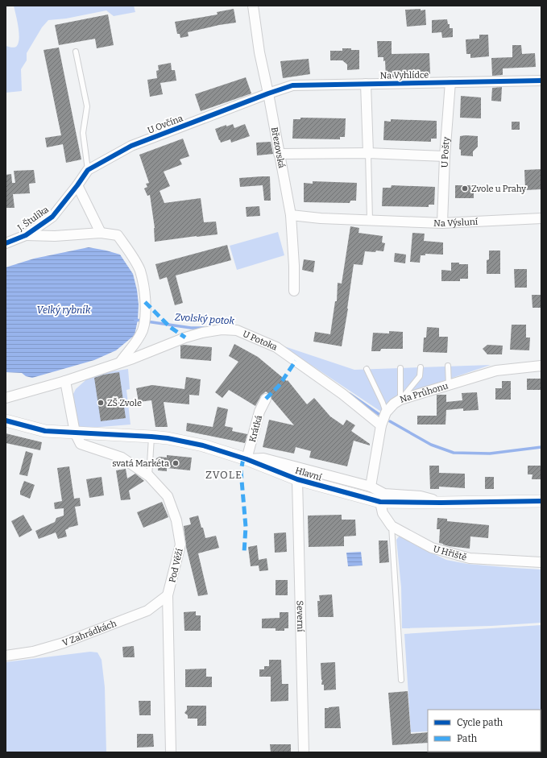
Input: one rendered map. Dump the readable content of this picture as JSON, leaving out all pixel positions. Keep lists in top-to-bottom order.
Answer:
{
  "streets": {
    "street": [
      "Na Vyhlídce",
      "U Ovčína",
      "Březovská",
      "U Pošty",
      "J. Štulíka",
      "Na Výsluní",
      "U Potoka",
      "Na Průhonu",
      "Krátká",
      "Hlavní",
      "U Hřiště",
      "Pod Věží",
      "Severní",
      "V Zahrádkách"
    ]
  },
  "crossings": [
    ["Na Vyhlídce", "U Ovčína"],
    ["Na Vyhlídce", "Březovská"],
    ["Na Vyhlídce", "U Pošty"],
    ["U Ovčína", "Březovská"],
    ["U Ovčína", "J. Štulíka"],
    ["Březovská", "Na Výsluní"],
    ["U Pošty", "Na Výsluní"],
    ["J. Štulíka", "U Potoka"],
    ["U Potoka", "Na Průhonu"],
    ["Na Průhonu", "Hlavní"],
    ["Krátká", "Hlavní"],
    ["Hlavní", "U Hřiště"],
    ["Hlavní", "Pod Věží"],
    ["Hlavní", "Severní"],
    ["Pod Věží", "V Zahrádkách"]
  ],
  "districts": ["ZVOLE"],
  "water": ["Velký rybník", "Zvolský potok"],
  "places": ["Zvole u Prahy", "ZŠ Zvole", "svatá Markéta"],
  "legend": ["Cycle path", "Path"]
}
